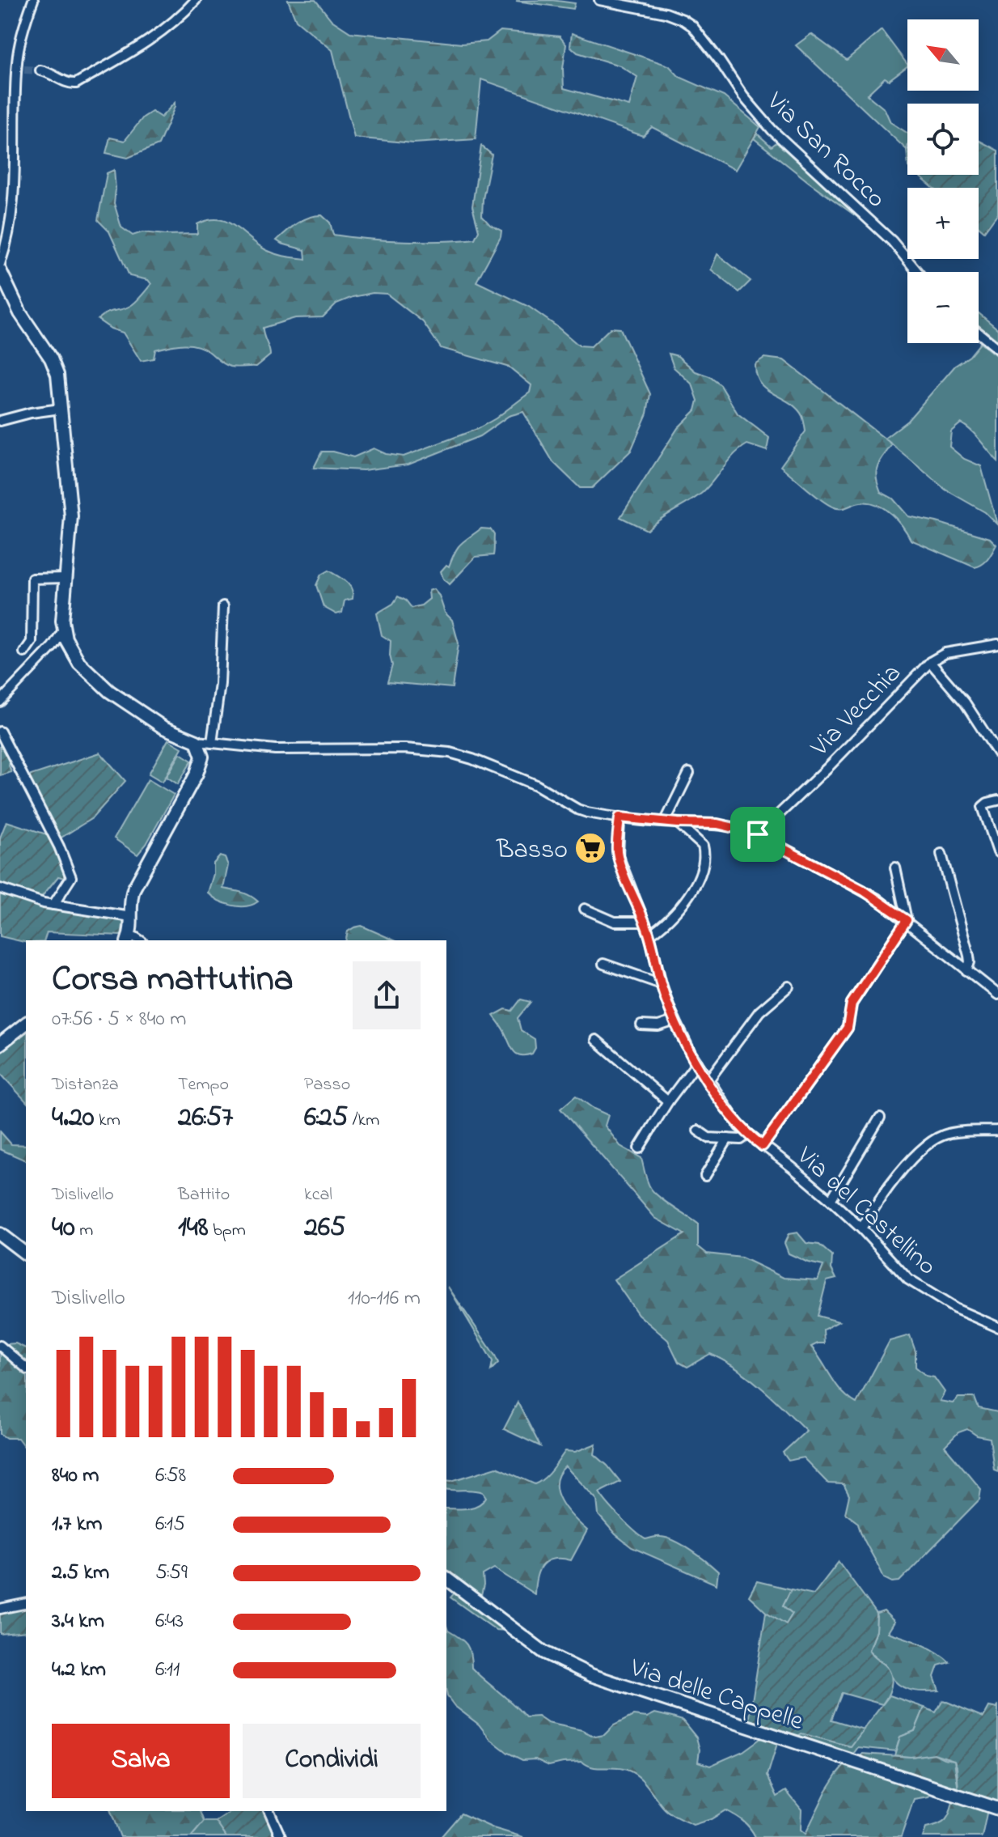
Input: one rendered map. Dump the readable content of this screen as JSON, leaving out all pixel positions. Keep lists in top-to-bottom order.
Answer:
{
  "streets": {
    "street": [
      "Via San Rocco",
      "Via Vecchia",
      "Via del Castellino",
      "Via delle Cappelle"
    ]
  },
  "places": {
    "supermarket": ["Basso"]
  },
  "north": "top left",
  "page": {
    "map_buttons": ["+", "−"],
    "heading": ["Corsa mattutina", "07:56 · 5 × 840 m"],
    "stats": [
      ["Distanza", "4.20 km"],
      ["Tempo", "26:57"],
      ["Passo", "6:25 /km"],
      ["Dislivello", "40 m"],
      ["Battito", "148 bpm"],
      ["kcal", "265"]
    ],
    "chart": ["Dislivello", "110–116 m"],
    "list": [
      {
        "name": "840 m",
        "note": "6:58"
      },
      {
        "name": "1.7 km",
        "note": "6:15"
      },
      {
        "name": "2.5 km",
        "note": "5:59"
      },
      {
        "name": "3.4 km",
        "note": "6:43"
      },
      {
        "name": "4.2 km",
        "note": "6:11"
      }
    ],
    "buttons": ["Salva", "Condividi"]
  }
}
